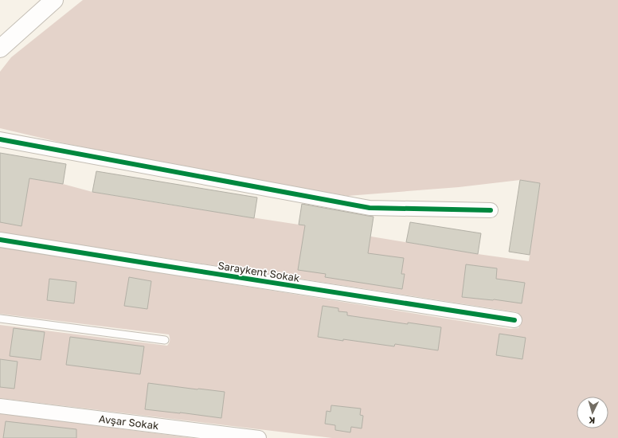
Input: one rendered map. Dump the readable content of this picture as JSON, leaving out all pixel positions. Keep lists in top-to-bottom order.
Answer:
{
  "streets": {
    "street": ["Saraykent Sokak", "Avşar Sokak"]
  },
  "north": "bottom"
}
